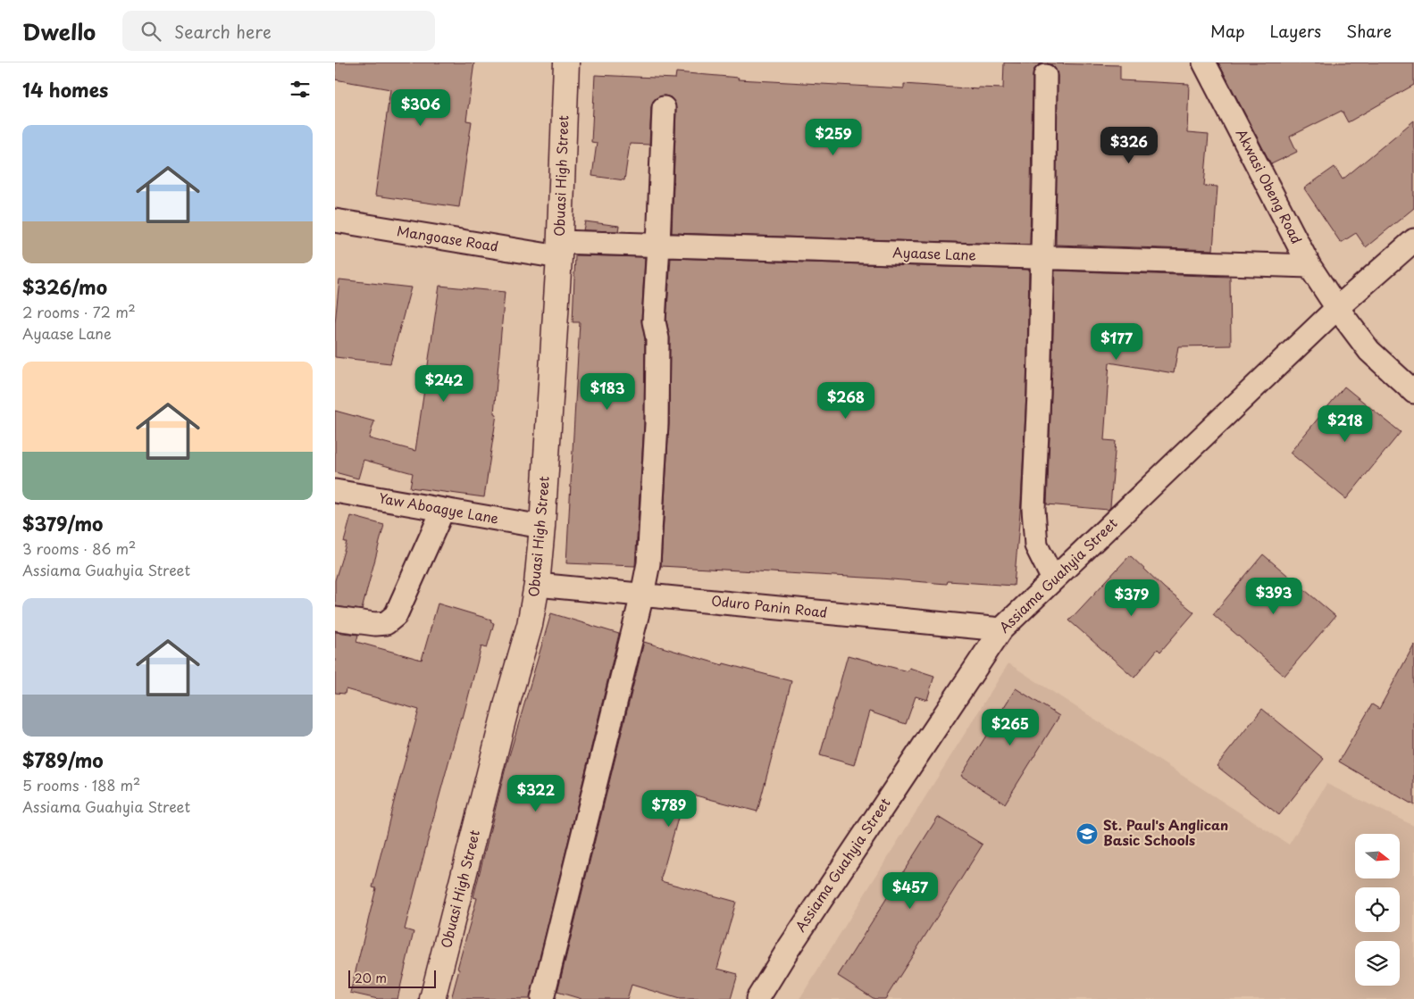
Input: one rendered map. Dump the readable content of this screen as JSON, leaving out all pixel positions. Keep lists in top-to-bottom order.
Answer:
{
  "streets": {
    "main road": ["Obuasi High Street"],
    "street": [
      "Akwasi Obeng Road",
      "Mangoase Road",
      "Ayaase Lane",
      "Yaw Aboagye Lane",
      "Assiama Guahyia Street",
      "Oduro Panin Road"
    ]
  },
  "crossings": [
    ["Obuasi High Street", "Mangoase Road"],
    ["Obuasi High Street", "Ayaase Lane"],
    ["Obuasi High Street", "Yaw Aboagye Lane"],
    ["Obuasi High Street", "Oduro Panin Road"],
    ["Akwasi Obeng Road", "Ayaase Lane"],
    ["Akwasi Obeng Road", "Assiama Guahyia Street"],
    ["Mangoase Road", "Ayaase Lane"],
    ["Assiama Guahyia Street", "Oduro Panin Road"]
  ],
  "places": {
    "school or university": ["St. Paul's Anglican Basic Schools"]
  },
  "scale_bar": "20 m",
  "north": "right",
  "page": {
    "header": "Dwello",
    "search": "Search here",
    "nav": ["Map", "Layers", "Share"],
    "heading": "14 homes",
    "price": [
      "$306",
      "$259",
      "$326",
      "$177",
      "$242",
      "$183",
      "$268",
      "$218",
      "$393",
      "$379",
      "$265",
      "$322",
      "$789",
      "$457"
    ],
    "list": [
      {
        "name": "$326/mo",
        "note": "2 rooms · 72 m² · Ayaase Lane"
      },
      {
        "name": "$379/mo",
        "note": "3 rooms · 86 m² · Assiama Guahyia Street"
      },
      {
        "name": "$789/mo",
        "note": "5 rooms · 188 m² · Assiama Guahyia Street"
      }
    ],
    "scale": "20 m"
  }
}
